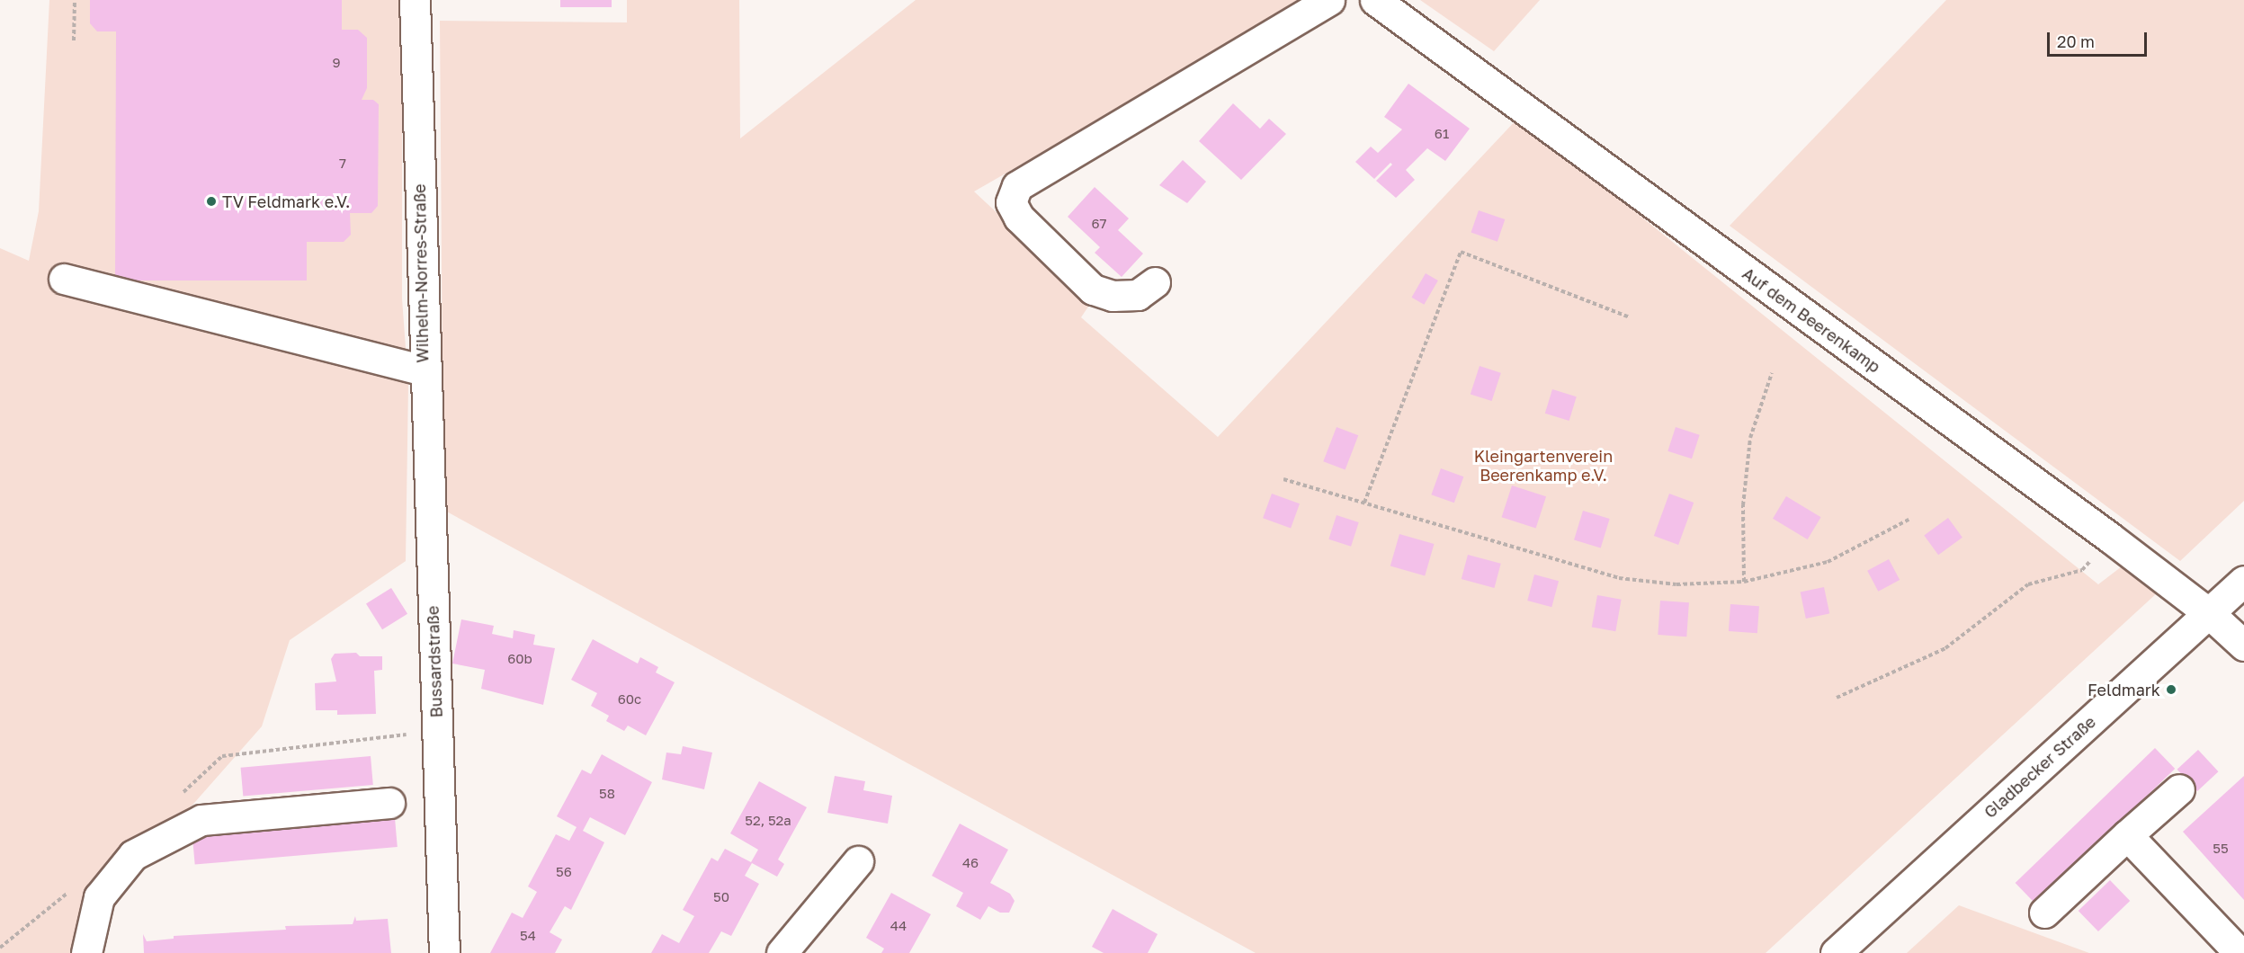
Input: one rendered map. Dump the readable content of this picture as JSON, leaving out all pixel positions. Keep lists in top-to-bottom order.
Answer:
{
  "streets": {
    "street": [
      "Wilhelm-Norres-Straße",
      "Auf dem Beerenkamp",
      "Bussardstraße",
      "Gladbecker Straße"
    ]
  },
  "crossings": [
    ["Wilhelm-Norres-Straße", "Bussardstraße"],
    ["Auf dem Beerenkamp", "Gladbecker Straße"]
  ],
  "parks": ["Kleingartenverein Beerenkamp e.V."],
  "places": ["TV Feldmark e.V.", "Feldmark"],
  "house_numbers": [
    "9",
    "61",
    "7",
    "67",
    "60b",
    "60c",
    "58",
    "52, 52a",
    "55",
    "46",
    "56",
    "50",
    "44",
    "54"
  ],
  "scale_bar": "20 m"
}
